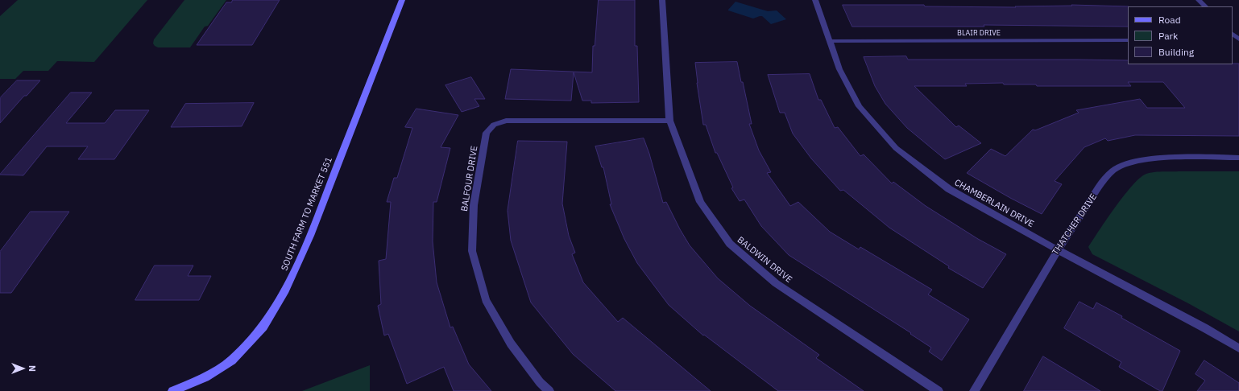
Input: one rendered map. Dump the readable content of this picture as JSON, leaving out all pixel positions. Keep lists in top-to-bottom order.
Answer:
{
  "streets": {
    "main road": ["SOUTH FARM TO MARKET 551"],
    "street": [
      "BLAIR DRIVE",
      "BALFOUR DRIVE",
      "CHAMBERLAIN DRIVE",
      "THATCHER DRIVE",
      "BALDWIN DRIVE"
    ]
  },
  "crossings": [
    ["BLAIR DRIVE", "CHAMBERLAIN DRIVE"],
    ["BALFOUR DRIVE", "BALDWIN DRIVE"],
    ["CHAMBERLAIN DRIVE", "THATCHER DRIVE"]
  ],
  "legend": ["Road", "Park", "Building"],
  "north": "right"
}
